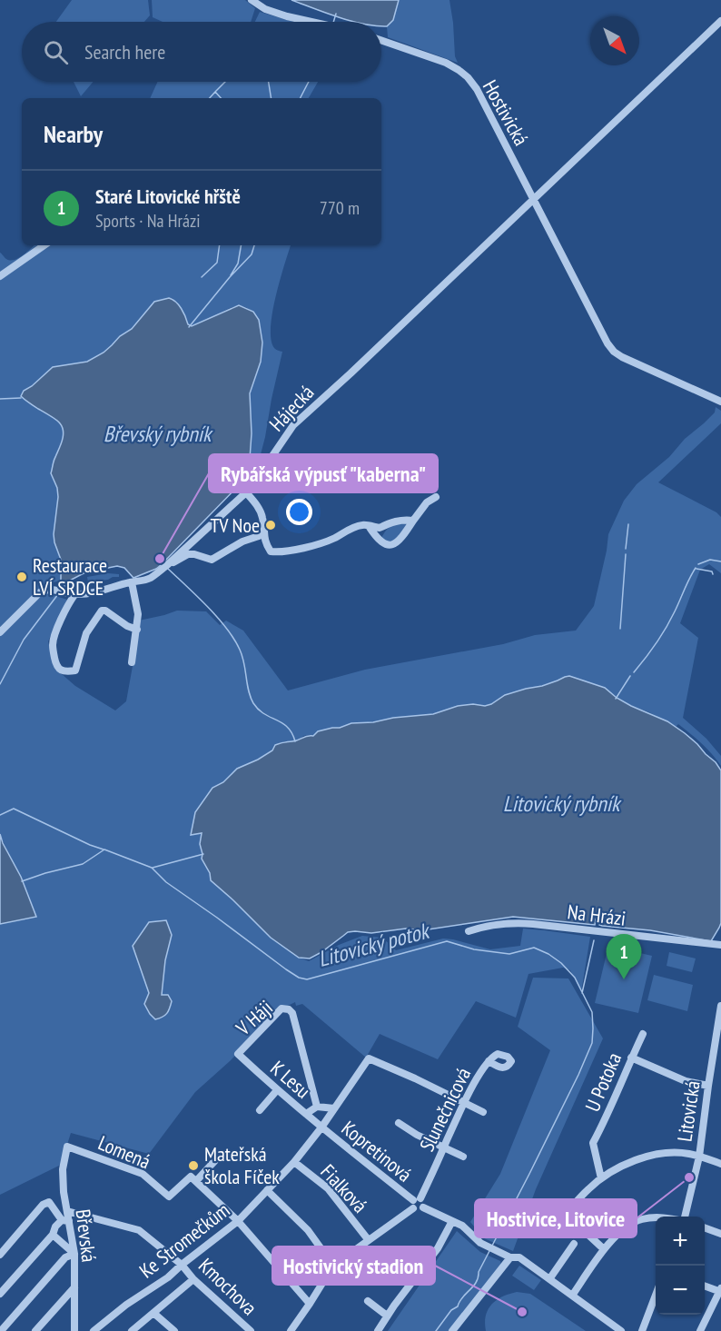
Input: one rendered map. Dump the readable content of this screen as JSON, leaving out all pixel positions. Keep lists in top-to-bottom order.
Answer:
{
  "streets": {
    "street": [
      "Hostivická",
      "Hájecká",
      "Na Hrázi",
      "V Háji",
      "K Lesu",
      "U Potoka",
      "Slunečnicová",
      "Litovická",
      "Kopretinová",
      "Lomená",
      "Fialková",
      "Břevská",
      "Ke Stromečkům",
      "Kmochova"
    ]
  },
  "crossings": [
    ["Hostivická", "Hájecká"],
    ["V Háji", "K Lesu"],
    ["K Lesu", "Kopretinová"],
    ["K Lesu", "Ke Stromečkům"],
    ["Slunečnicová", "Kopretinová"],
    ["Slunečnicová", "Ke Stromečkům"],
    ["Kopretinová", "Ke Stromečkům"],
    ["Lomená", "Břevská"],
    ["Fialková", "Ke Stromečkům"],
    ["Břevská", "Kmochova"],
    ["Ke Stromečkům", "Kmochova"]
  ],
  "water": ["Břevský rybník", "Litovický rybník", "Litovický potok"],
  "places": [
    "TV Noe",
    "Rybářská výpusť \"kaberna\"",
    "Restaurace LVÍ SRDCE",
    "Mateřská škola Fíček",
    "Hostivice, Litovice",
    "Hostivický stadion"
  ],
  "north": "bottom right",
  "page": {
    "search": "Search here",
    "heading": "Nearby",
    "list": [
      {
        "mark": "1",
        "name": "Staré Litovické hřště",
        "note": "Sports · Na Hrázi",
        "value": "770 m"
      }
    ],
    "pins": "1",
    "map_buttons": ["+", "−"]
  }
}
